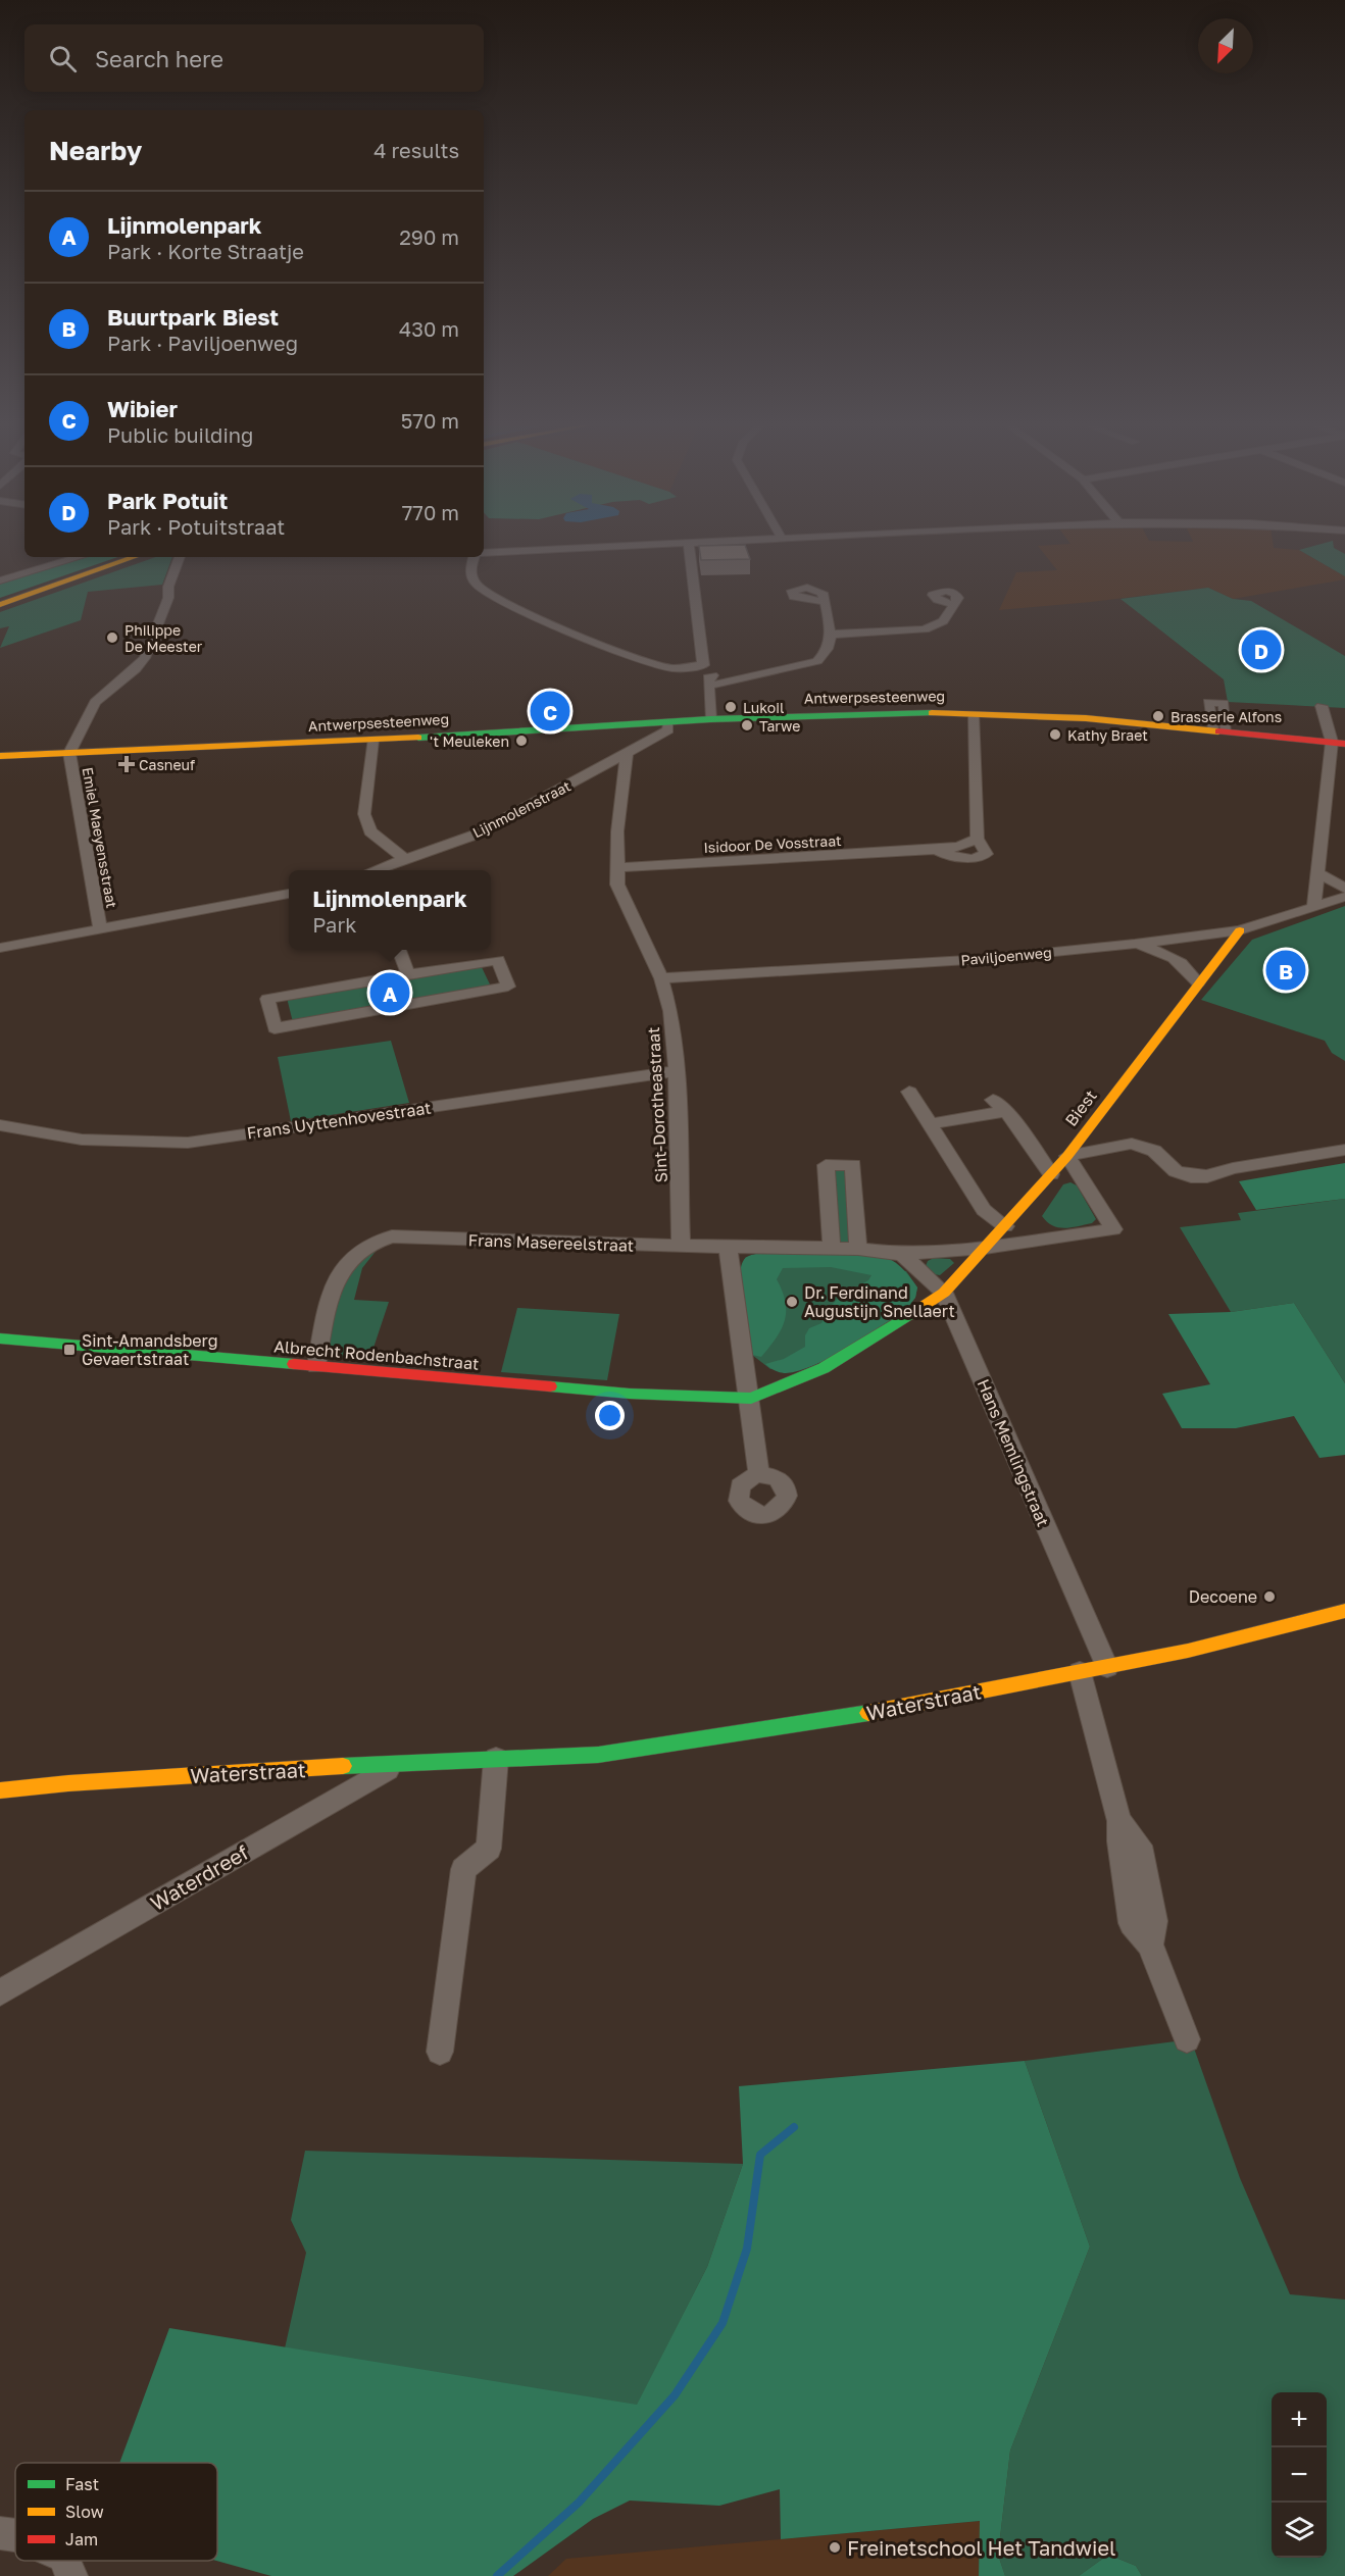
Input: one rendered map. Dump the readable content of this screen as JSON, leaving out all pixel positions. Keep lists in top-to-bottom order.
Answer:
{
  "streets": {
    "street": [
      "Antwerpsesteenweg",
      "Lijnmolenstraat",
      "Emiel Maeyensstraat",
      "Isidoor De Vosstraat",
      "Paviljoenweg",
      "Sint-Dorotheastraat",
      "Biest",
      "Frans Uyttenhovestraat",
      "Frans Masereelstraat",
      "Albrecht Rodenbachstraat",
      "Hans Memlingstraat",
      "Waterstraat",
      "Waterdreef"
    ]
  },
  "crossings": [
    ["Antwerpsesteenweg", "Lijnmolenstraat"],
    ["Antwerpsesteenweg", "Emiel Maeyensstraat"],
    ["Antwerpsesteenweg", "Isidoor De Vosstraat"],
    ["Lijnmolenstraat", "Sint-Dorotheastraat"],
    ["Isidoor De Vosstraat", "Sint-Dorotheastraat"],
    ["Paviljoenweg", "Sint-Dorotheastraat"],
    ["Paviljoenweg", "Biest"],
    ["Sint-Dorotheastraat", "Frans Uyttenhovestraat"],
    ["Sint-Dorotheastraat", "Frans Masereelstraat"],
    ["Biest", "Frans Masereelstraat"],
    ["Frans Masereelstraat", "Albrecht Rodenbachstraat"],
    ["Hans Memlingstraat", "Waterstraat"],
    ["Waterstraat", "Waterdreef"]
  ],
  "places": {
    "other": [
      "Philippe De Meester",
      "Lukoil",
      "Brasserie Alfons",
      "Tarwe",
      "Kathy Braet",
      "'t Meuleken",
      "Dr. Ferdinand Augustijn Snellaert",
      "Decoene",
      "Freinetschool Het Tandwiel"
    ],
    "health": ["Casneuf"],
    "transit": ["Sint-Amandsberg Gevaertstraat"]
  },
  "legend": ["Fast", "Slow", "Jam"],
  "north": "bottom left",
  "page": {
    "search": "Search here",
    "heading": ["Nearby", "4 results"],
    "list": [
      {
        "mark": "A",
        "name": "Lijnmolenpark",
        "note": "Park · Korte Straatje",
        "value": "290 m"
      },
      {
        "mark": "B",
        "name": "Buurtpark Biest",
        "note": "Park · Paviljoenweg",
        "value": "430 m"
      },
      {
        "mark": "C",
        "name": "Wibier",
        "note": "Public building",
        "value": "570 m"
      },
      {
        "mark": "D",
        "name": "Park Potuit",
        "note": "Park · Potuitstraat",
        "value": "770 m"
      }
    ],
    "pins": [
      "D",
      "C",
      "B",
      "A"
    ],
    "popup": ["Lijnmolenpark", "Park"],
    "map_buttons": ["+", "−"]
  }
}
